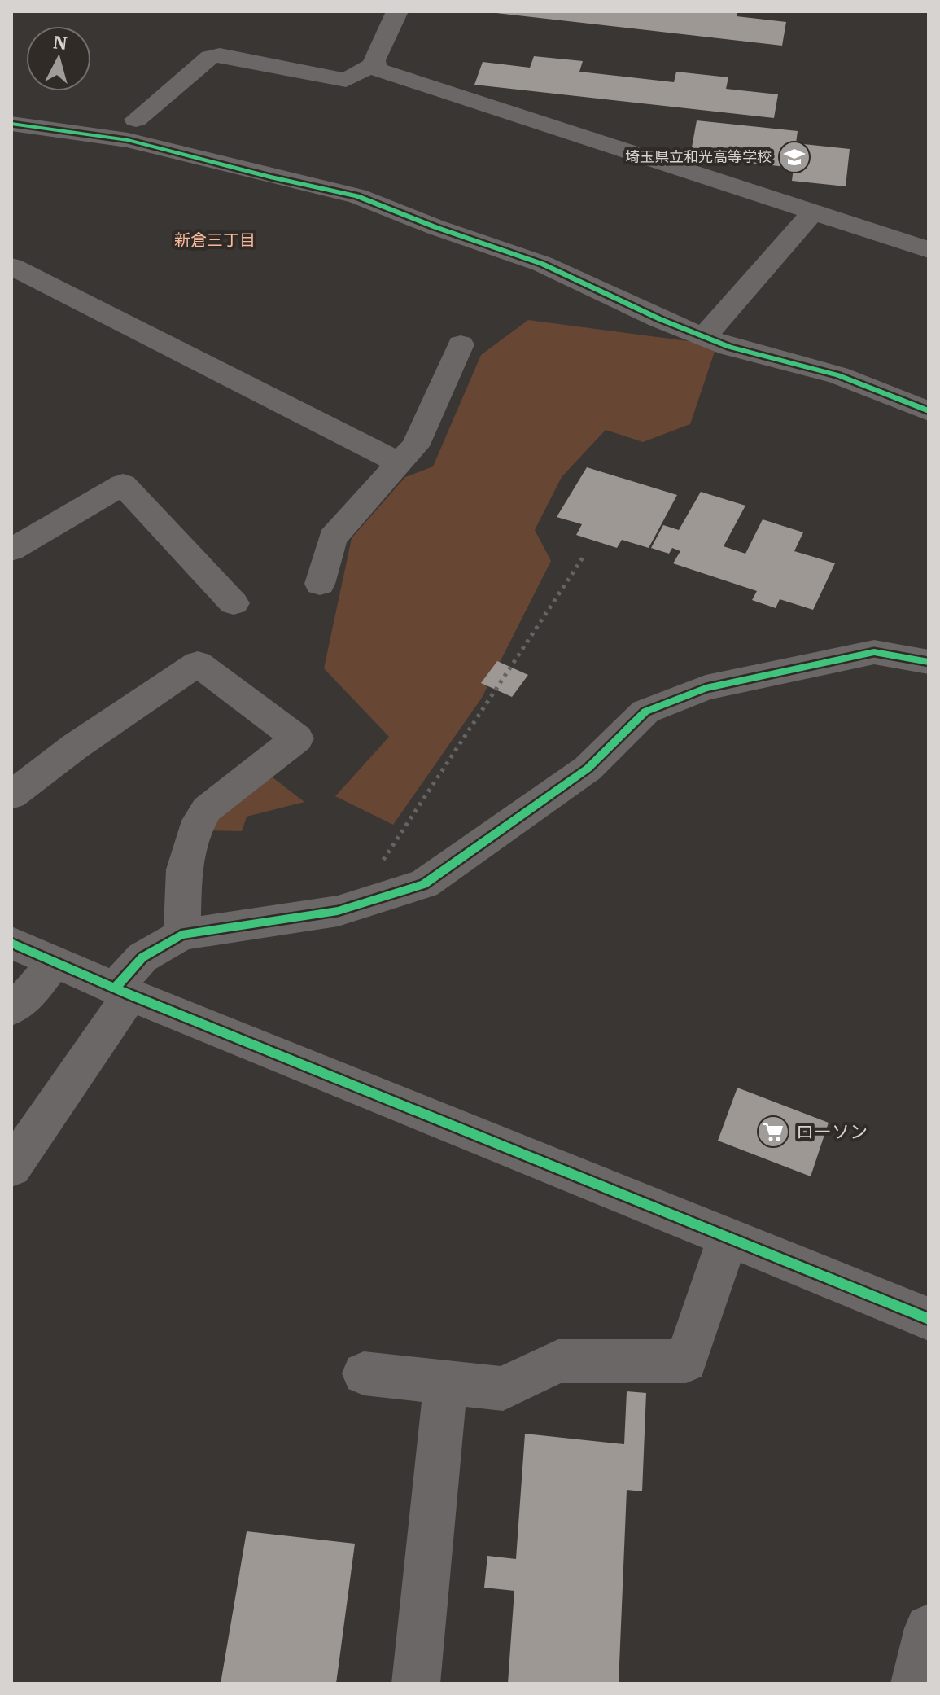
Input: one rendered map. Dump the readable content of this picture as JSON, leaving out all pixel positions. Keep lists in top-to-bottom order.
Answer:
{
  "districts": ["新倉三丁目"],
  "places": {
    "school or university": ["埼玉県立和光高等学校"],
    "supermarket": ["ローソン"]
  },
  "north": "top"
}
